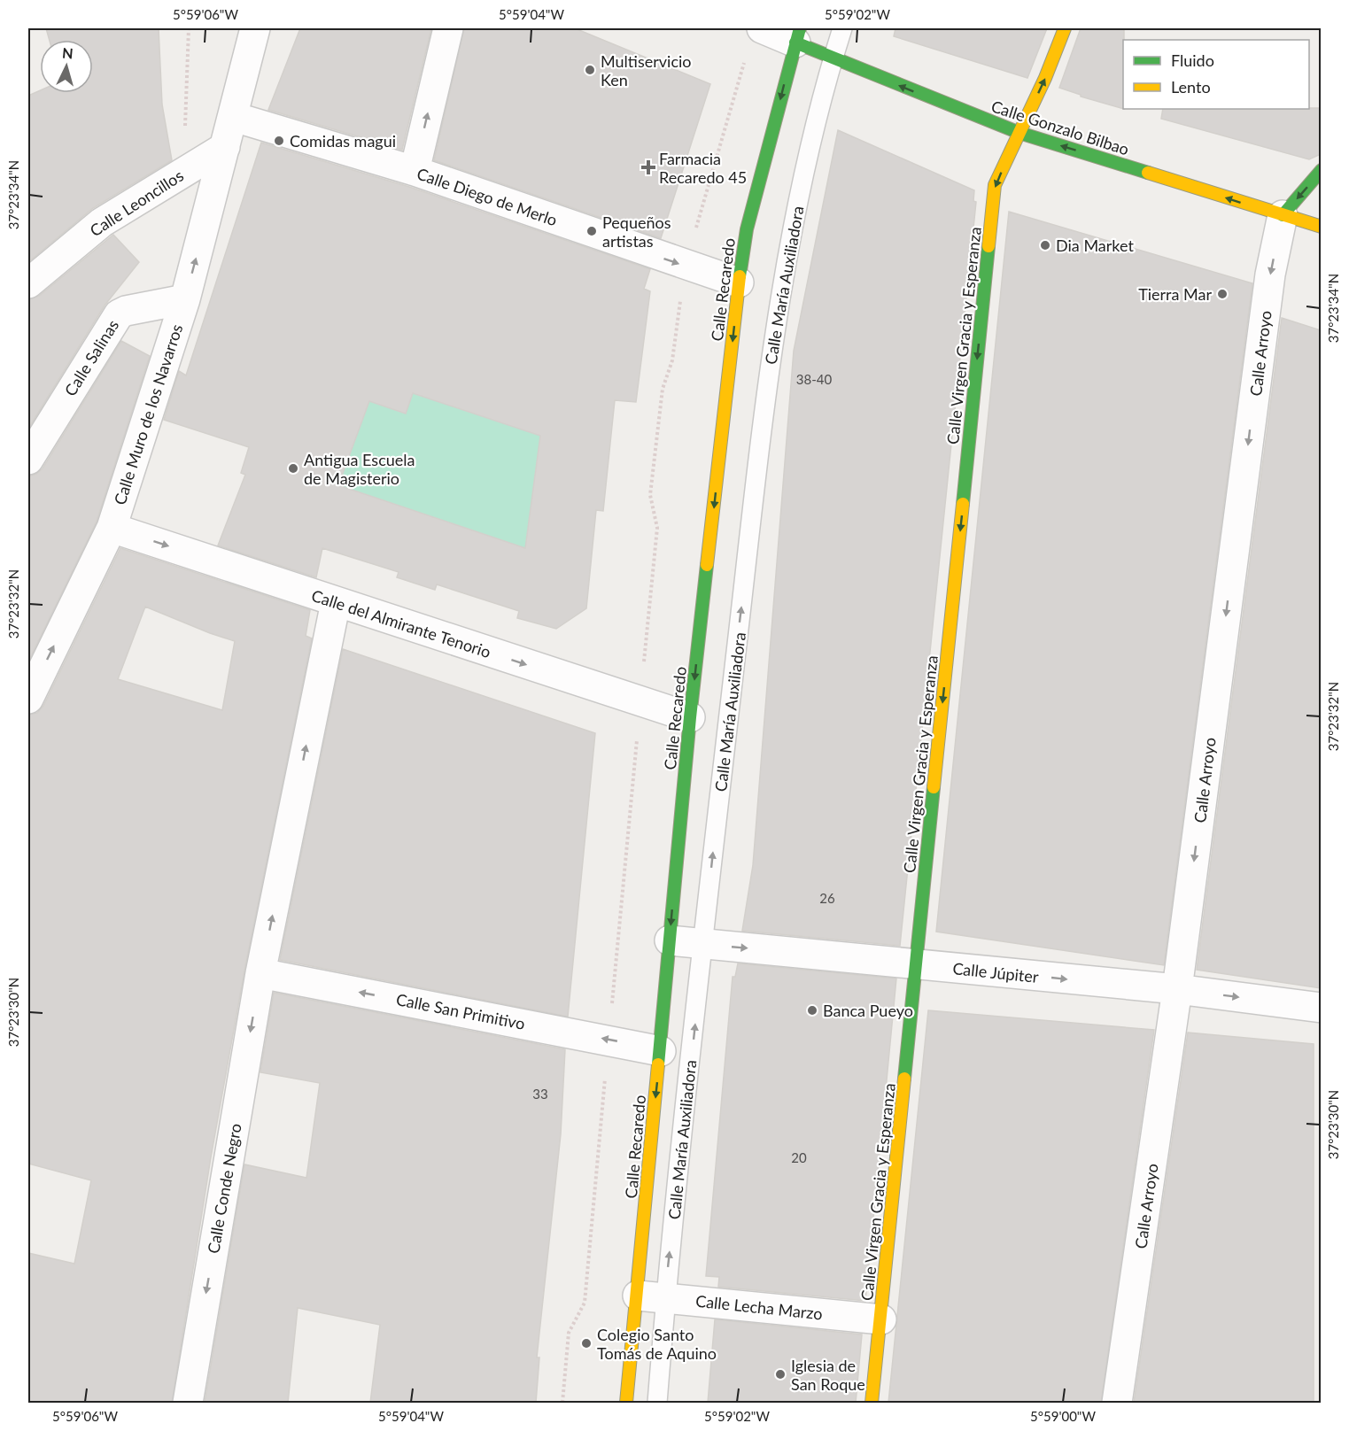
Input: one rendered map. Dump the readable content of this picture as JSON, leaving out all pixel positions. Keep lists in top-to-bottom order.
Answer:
{
  "streets": {
    "street": [
      "Calle Gonzalo Bilbao",
      "Calle Diego de Merlo",
      "Calle Leoncillos",
      "Calle Recaredo",
      "Calle Virgen Gracia y Esperanza",
      "Calle Arroyo",
      "Calle Salinas",
      "Calle Muro de los Navarros",
      "Calle del Almirante Tenorio",
      "Calle Júpiter",
      "Calle San Primitivo",
      "Calle Conde Negro",
      "Calle Lecha Marzo"
    ],
    "lane": ["Calle María Auxiliadora"]
  },
  "crossings": [
    ["Calle Gonzalo Bilbao", "Calle María Auxiliadora"],
    ["Calle Gonzalo Bilbao", "Calle Recaredo"],
    ["Calle Gonzalo Bilbao", "Calle Virgen Gracia y Esperanza"],
    ["Calle Gonzalo Bilbao", "Calle Arroyo"],
    ["Calle Diego de Merlo", "Calle Recaredo"],
    ["Calle Diego de Merlo", "Calle Muro de los Navarros"],
    ["Calle Leoncillos", "Calle Muro de los Navarros"],
    ["Calle María Auxiliadora", "Calle Recaredo"],
    ["Calle María Auxiliadora", "Calle Júpiter"],
    ["Calle María Auxiliadora", "Calle Lecha Marzo"],
    ["Calle Recaredo", "Calle del Almirante Tenorio"],
    ["Calle Recaredo", "Calle Júpiter"],
    ["Calle Recaredo", "Calle San Primitivo"],
    ["Calle Recaredo", "Calle Lecha Marzo"],
    ["Calle Virgen Gracia y Esperanza", "Calle Júpiter"],
    ["Calle Virgen Gracia y Esperanza", "Calle Lecha Marzo"],
    ["Calle Arroyo", "Calle Júpiter"],
    ["Calle Salinas", "Calle Muro de los Navarros"],
    ["Calle Muro de los Navarros", "Calle del Almirante Tenorio"],
    ["Calle del Almirante Tenorio", "Calle Conde Negro"],
    ["Calle San Primitivo", "Calle Conde Negro"]
  ],
  "one_way": [
    "Calle Gonzalo Bilbao",
    "Calle Diego de Merlo",
    "Calle María Auxiliadora",
    "Calle Recaredo",
    "Calle Arroyo",
    "Calle Muro de los Navarros",
    "Calle del Almirante Tenorio",
    "Calle Júpiter",
    "Calle San Primitivo"
  ],
  "places": {
    "other": [
      "Multiservicio Ken",
      "Comidas magui",
      "Pequeños artistas",
      "Dia Market",
      "Tierra Mar",
      "Antigua Escuela de Magisterio",
      "Banca Pueyo",
      "Colegio Santo Tomás de Aquino",
      "Iglesia de San Roque"
    ],
    "health": ["Farmacia Recaredo 45"]
  },
  "house_numbers": [
    "38-40",
    "26",
    "33",
    "20"
  ],
  "legend": ["Fluido", "Lento"],
  "north": "top",
  "coordinates": [
    "5°59'06\"W",
    "5°59'04\"W",
    "5°59'02\"W",
    "37°23'34\"N",
    "37°23'32\"N",
    "37°23'30\"N",
    "5°59'00\"W"
  ]
}
